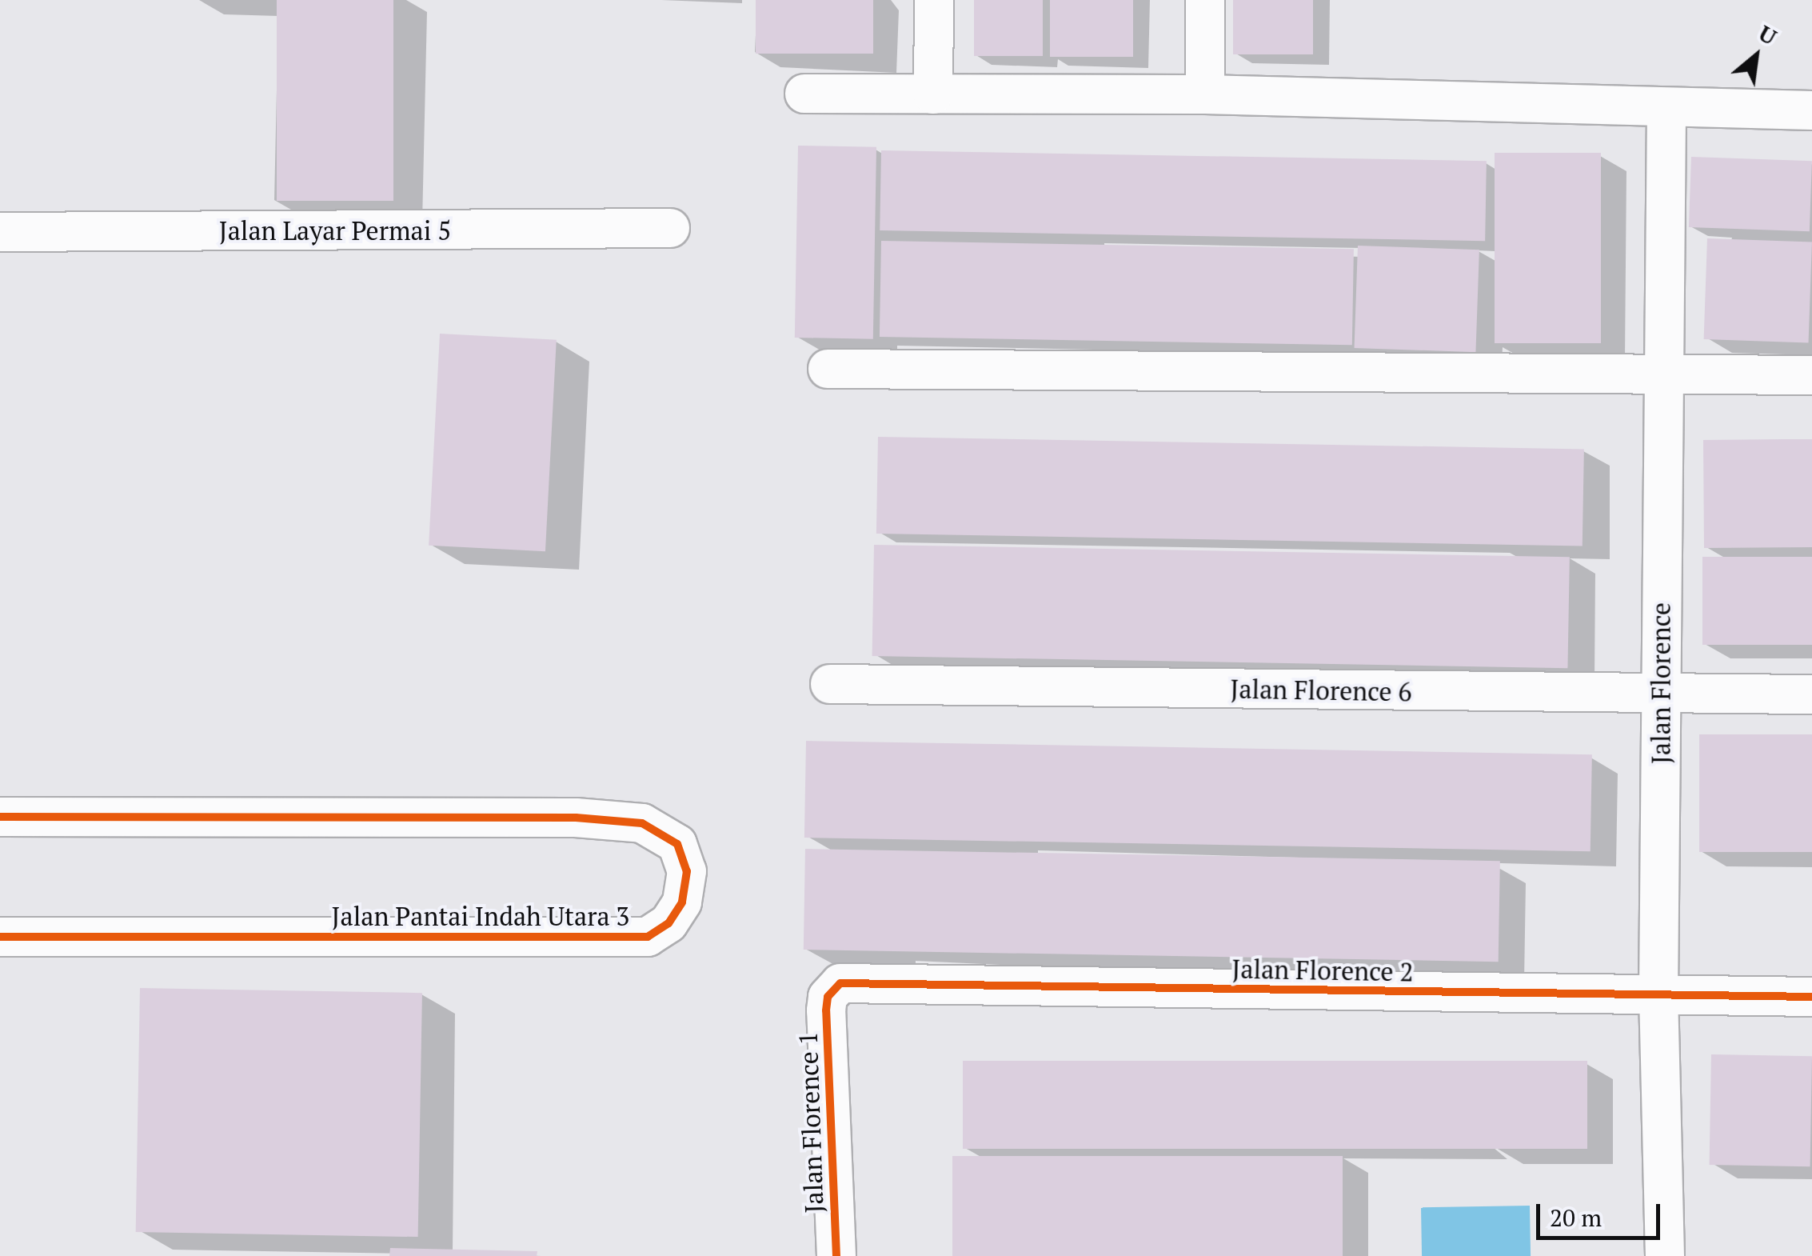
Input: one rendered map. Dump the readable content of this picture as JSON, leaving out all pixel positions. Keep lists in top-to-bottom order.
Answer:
{
  "streets": {
    "street": [
      "Jalan Layar Permai 5",
      "Jalan Florence",
      "Jalan Florence 6",
      "Jalan Pantai Indah Utara 3",
      "Jalan Florence 2",
      "Jalan Florence 1"
    ]
  },
  "crossings": [
    ["Jalan Florence", "Jalan Florence 6"],
    ["Jalan Florence", "Jalan Florence 2"],
    ["Jalan Florence 2", "Jalan Florence 1"]
  ],
  "scale_bar": "20 m",
  "north": "top right"
}
